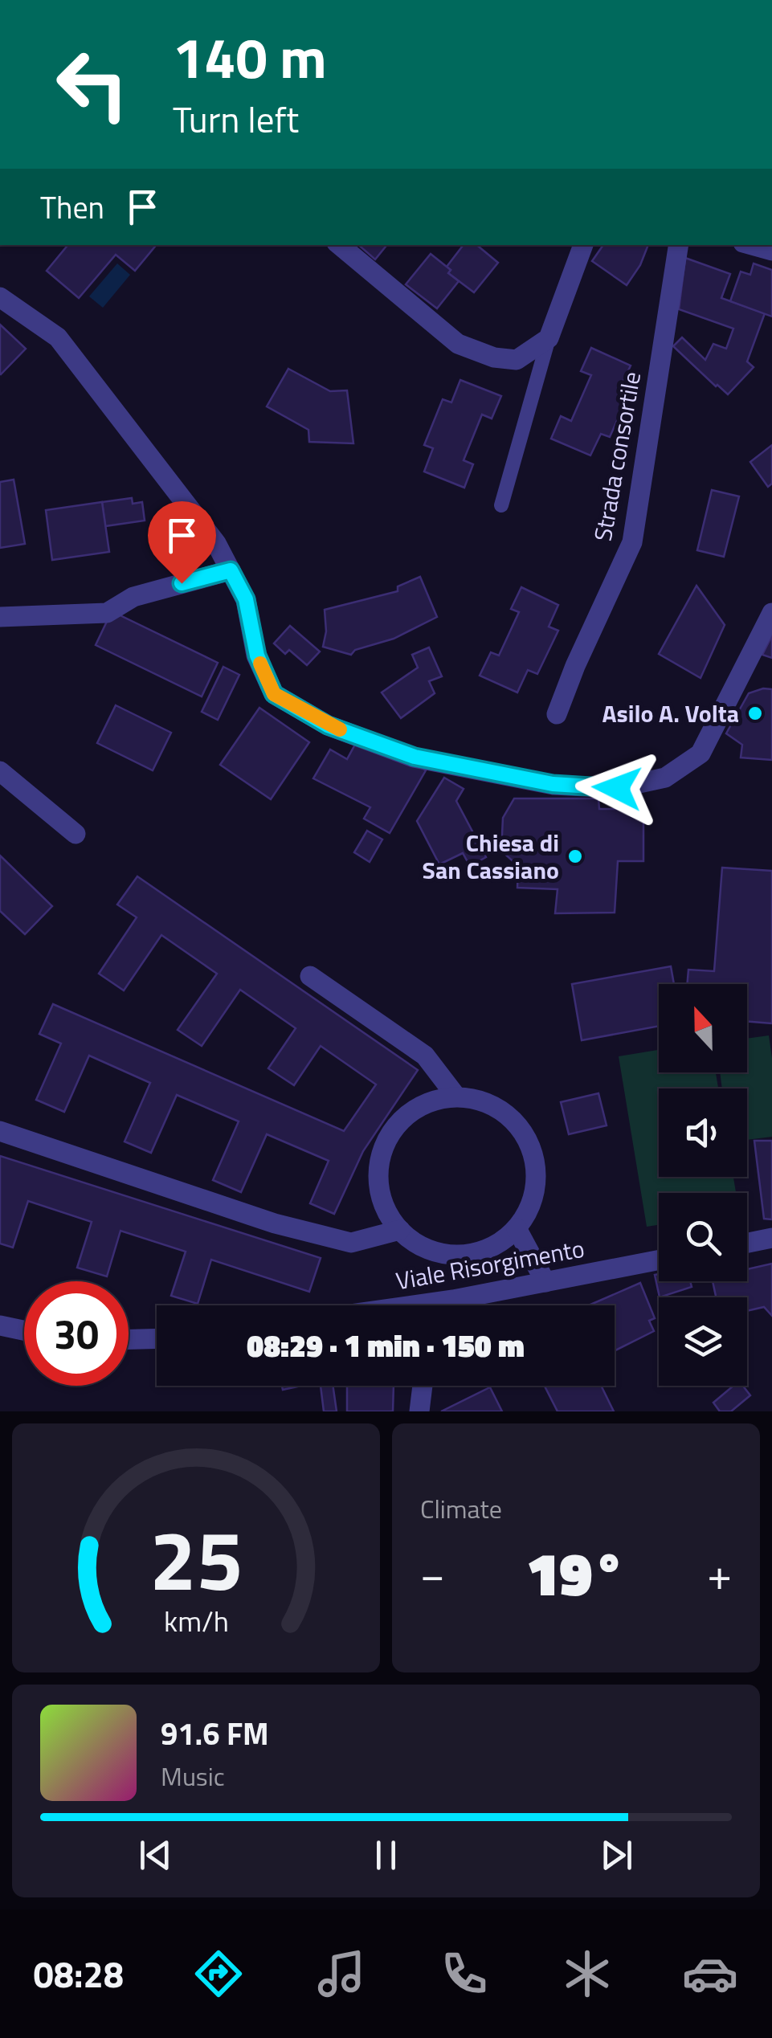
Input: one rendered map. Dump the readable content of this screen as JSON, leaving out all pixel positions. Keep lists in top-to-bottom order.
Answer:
{
  "streets": {
    "street": ["Strada consortile", "Viale Risorgimento"]
  },
  "places": ["Asilo A. Volta", "Chiesa di San Cassiano"],
  "north": "top",
  "page": {
    "turn": ["140 m", "Turn left"],
    "then": "Then",
    "limit": "30",
    "trip": "08:29 · 1 min · 150 m",
    "tile": "Climate",
    "heat": ["−", "19°", "+"],
    "song": ["91.6 FM", "Music"],
    "tabs": "08:28",
    "gauge": ["25", "km/h"]
  }
}
